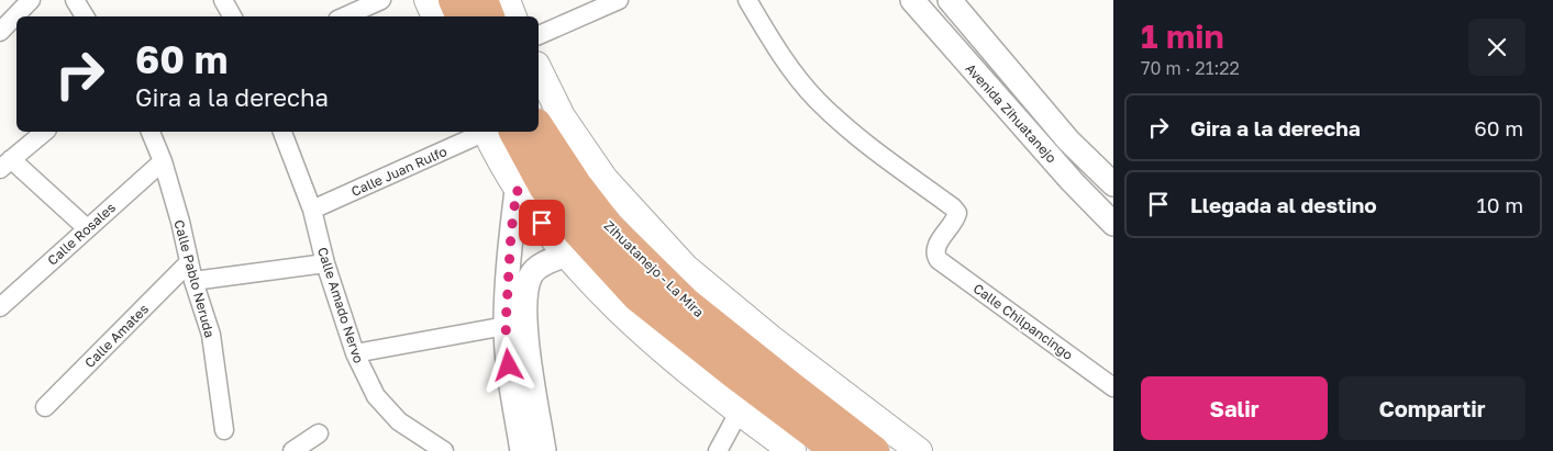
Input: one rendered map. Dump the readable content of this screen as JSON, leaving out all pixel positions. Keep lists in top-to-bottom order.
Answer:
{
  "streets": {
    "highway": ["Zihuatanejo - La Mira"],
    "street": [
      "Avenida Zihuatanejo",
      "Calle Juan Rulfo",
      "Calle Rosales",
      "Calle Pablo Neruda",
      "Calle Amado Nervo",
      "Calle Chilpancingo",
      "Calle Amates"
    ]
  },
  "crossings": [
    ["Calle Juan Rulfo", "Calle Amado Nervo"],
    ["Calle Rosales", "Calle Pablo Neruda"],
    ["Calle Pablo Neruda", "Calle Amates"]
  ],
  "page": {
    "heading": ["1 min", "70 m · 21:22"],
    "turn": ["60 m", "Gira a la derecha"],
    "list": [
      {
        "name": "Gira a la derecha",
        "value": "60 m"
      },
      {
        "name": "Llegada al destino",
        "value": "10 m"
      }
    ],
    "buttons": ["Salir", "Compartir"]
  }
}
